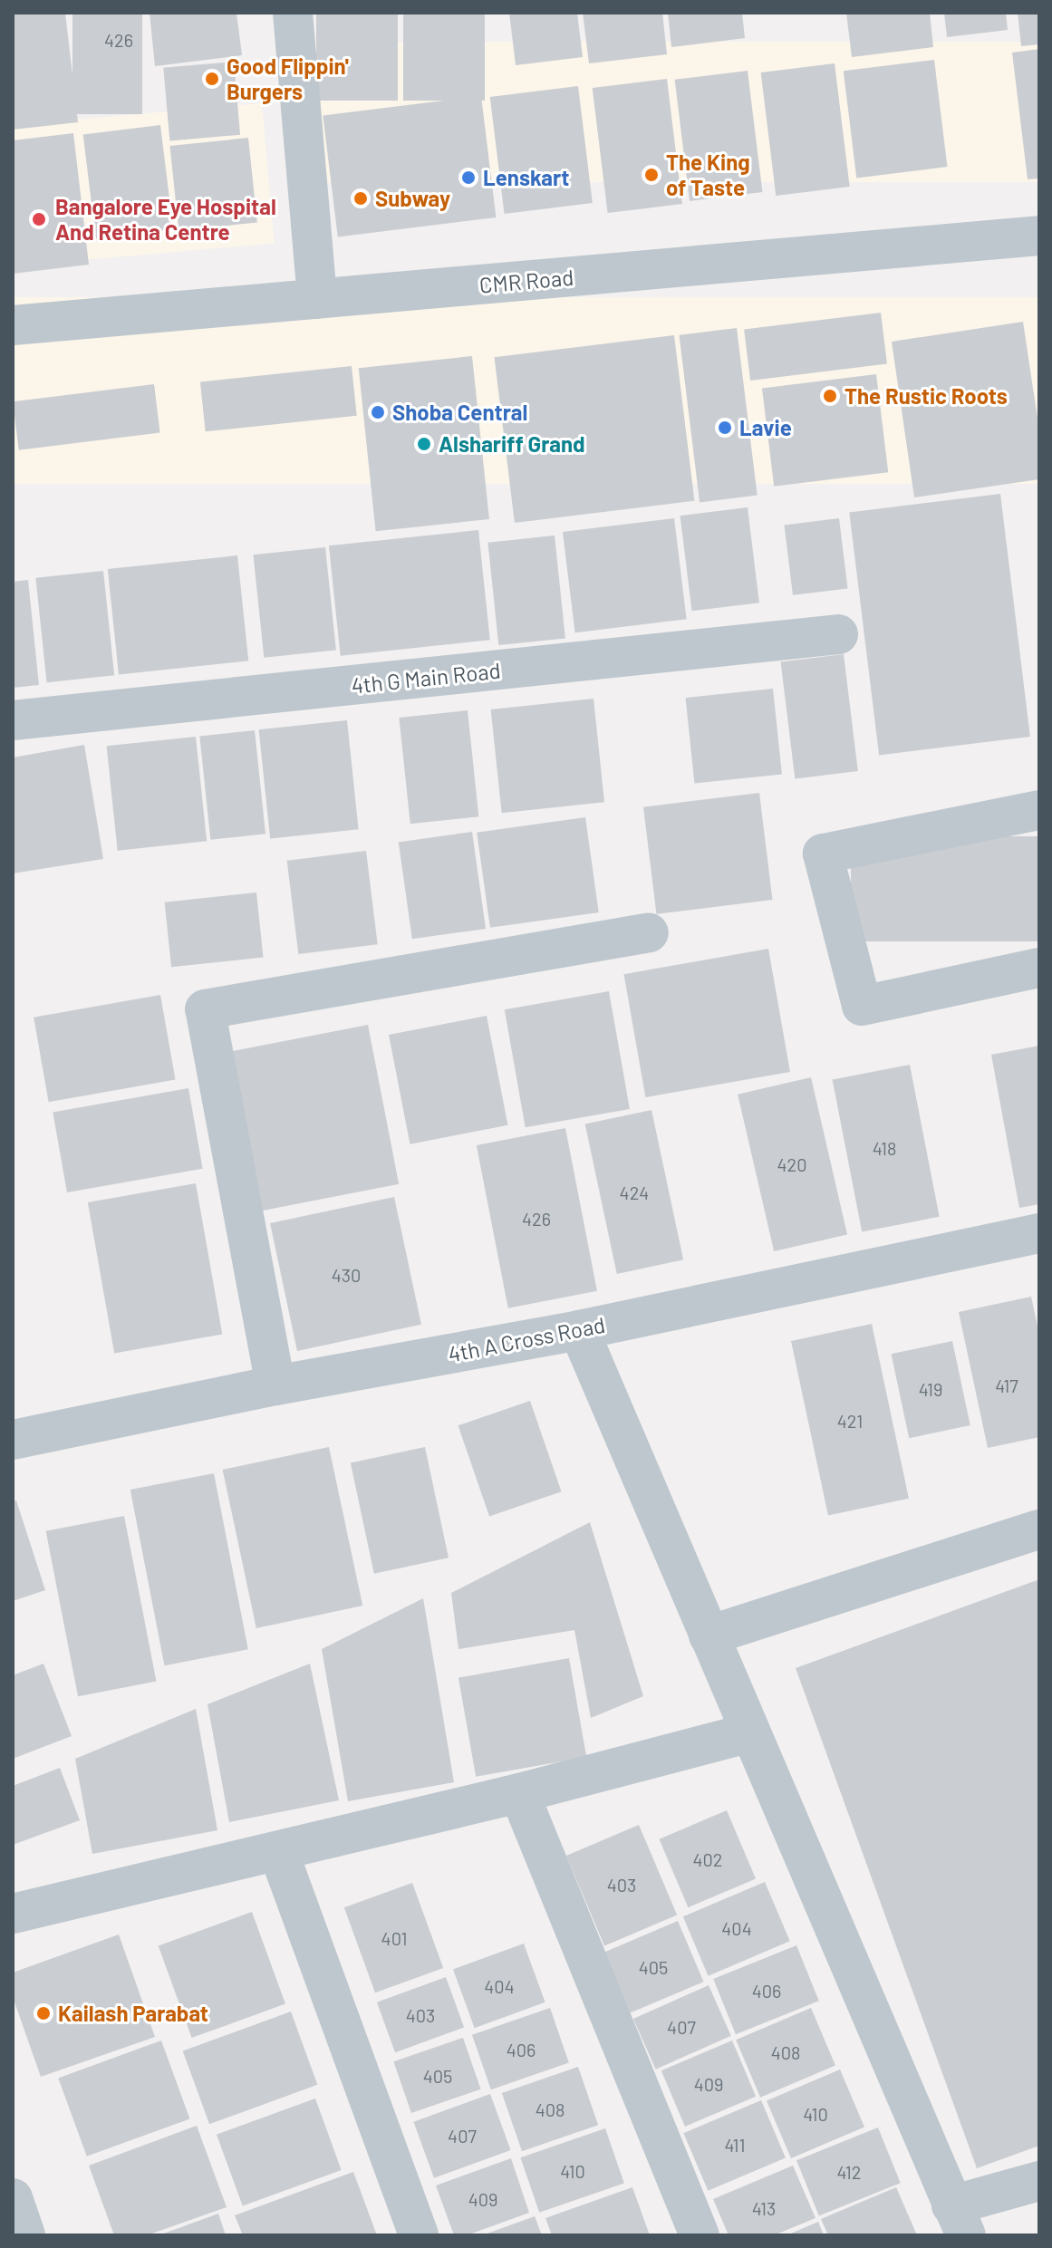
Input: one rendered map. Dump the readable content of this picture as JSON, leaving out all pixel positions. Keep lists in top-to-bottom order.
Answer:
{
  "streets": {
    "street": ["CMR Road", "4th G Main Road", "4th A Cross Road"]
  },
  "places": [
    "Good Flippin' Burgers",
    "The King of Taste",
    "Lenskart",
    "Subway",
    "Bangalore Eye Hospital And Retina Centre",
    "The Rustic Roots",
    "Shoba Central",
    "Lavie",
    "Alshariff Grand",
    "Kailash Parabat"
  ],
  "house_numbers": [
    "426",
    "418",
    "420",
    "424",
    "426",
    "430",
    "417",
    "419",
    "421",
    "402",
    "403",
    "404",
    "401",
    "405",
    "404",
    "406",
    "403",
    "407",
    "406",
    "408",
    "405",
    "409",
    "408",
    "410",
    "407",
    "411",
    "410",
    "412",
    "409",
    "413"
  ]
}
